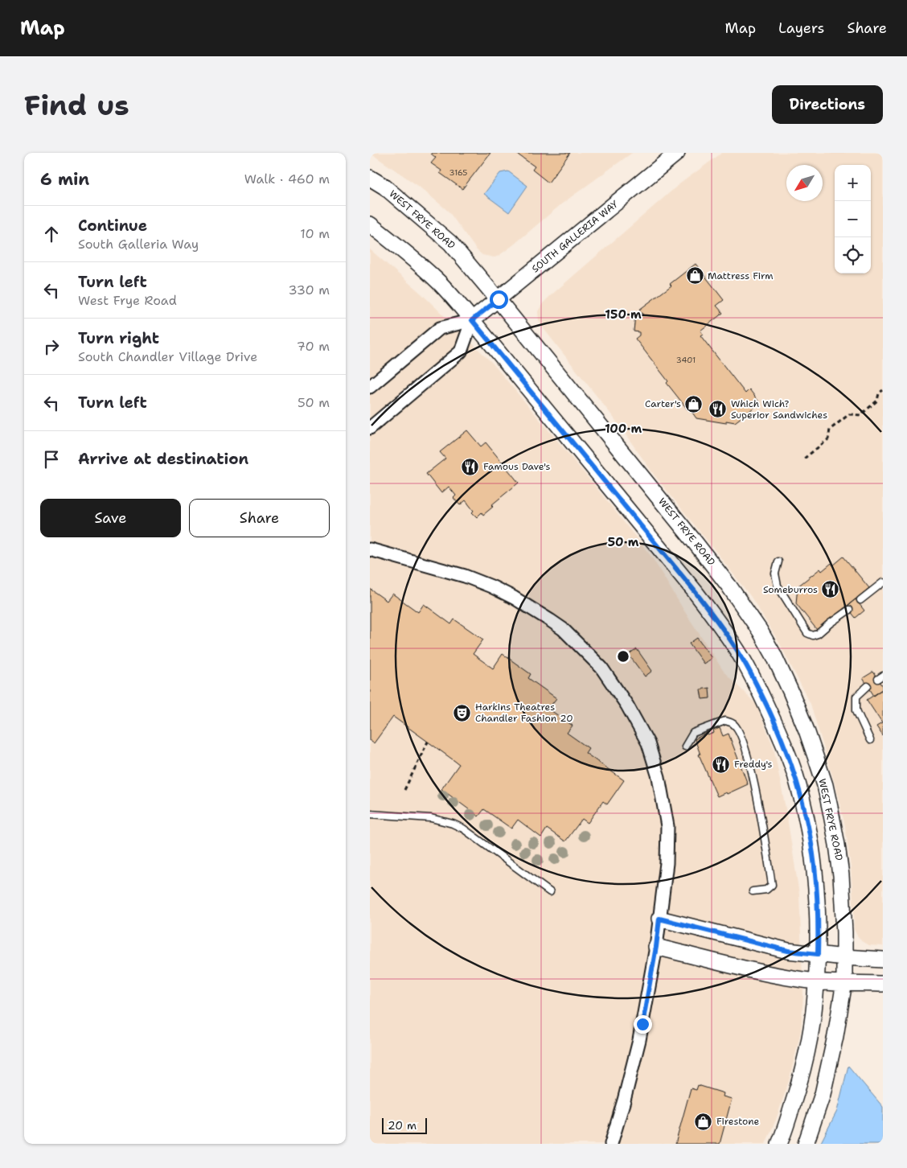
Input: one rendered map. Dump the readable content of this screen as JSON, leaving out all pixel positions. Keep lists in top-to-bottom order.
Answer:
{
  "streets": {
    "street": ["WEST FRYE ROAD", "SOUTH GALLERIA WAY"]
  },
  "crossings": [
    ["WEST FRYE ROAD", "SOUTH GALLERIA WAY"]
  ],
  "places": {
    "shop": ["Mattress Firm", "Carter's", "Firestone"],
    "restaurant": [
      "Which Wich? Superior Sandwiches",
      "Famous Dave's",
      "Someburros",
      "Freddy's"
    ],
    "theatre": ["Harkins Theatres Chandler Fashion 20"]
  },
  "house_numbers": ["3165", "3401"],
  "scale_bar": "20 m",
  "north": "bottom left",
  "page": {
    "header": "Map",
    "nav": ["Map", "Layers", "Share"],
    "buttons": [
      "Directions",
      ["Save", "Share"]
    ],
    "title": "Find us",
    "heading": ["6 min", "Walk · 460 m"],
    "map_buttons": ["+", "−"],
    "list": [
      ["Continue", "South Galleria Way", "10 m"],
      ["Turn left", "West Frye Road", "330 m"],
      ["Turn right", "South Chandler Village Drive", "70 m"],
      ["Turn left", "50 m"],
      "Arrive at destination"
    ],
    "scale": "20 m"
  },
  "rings": ["150 m", "100 m", "50 m"]
}
